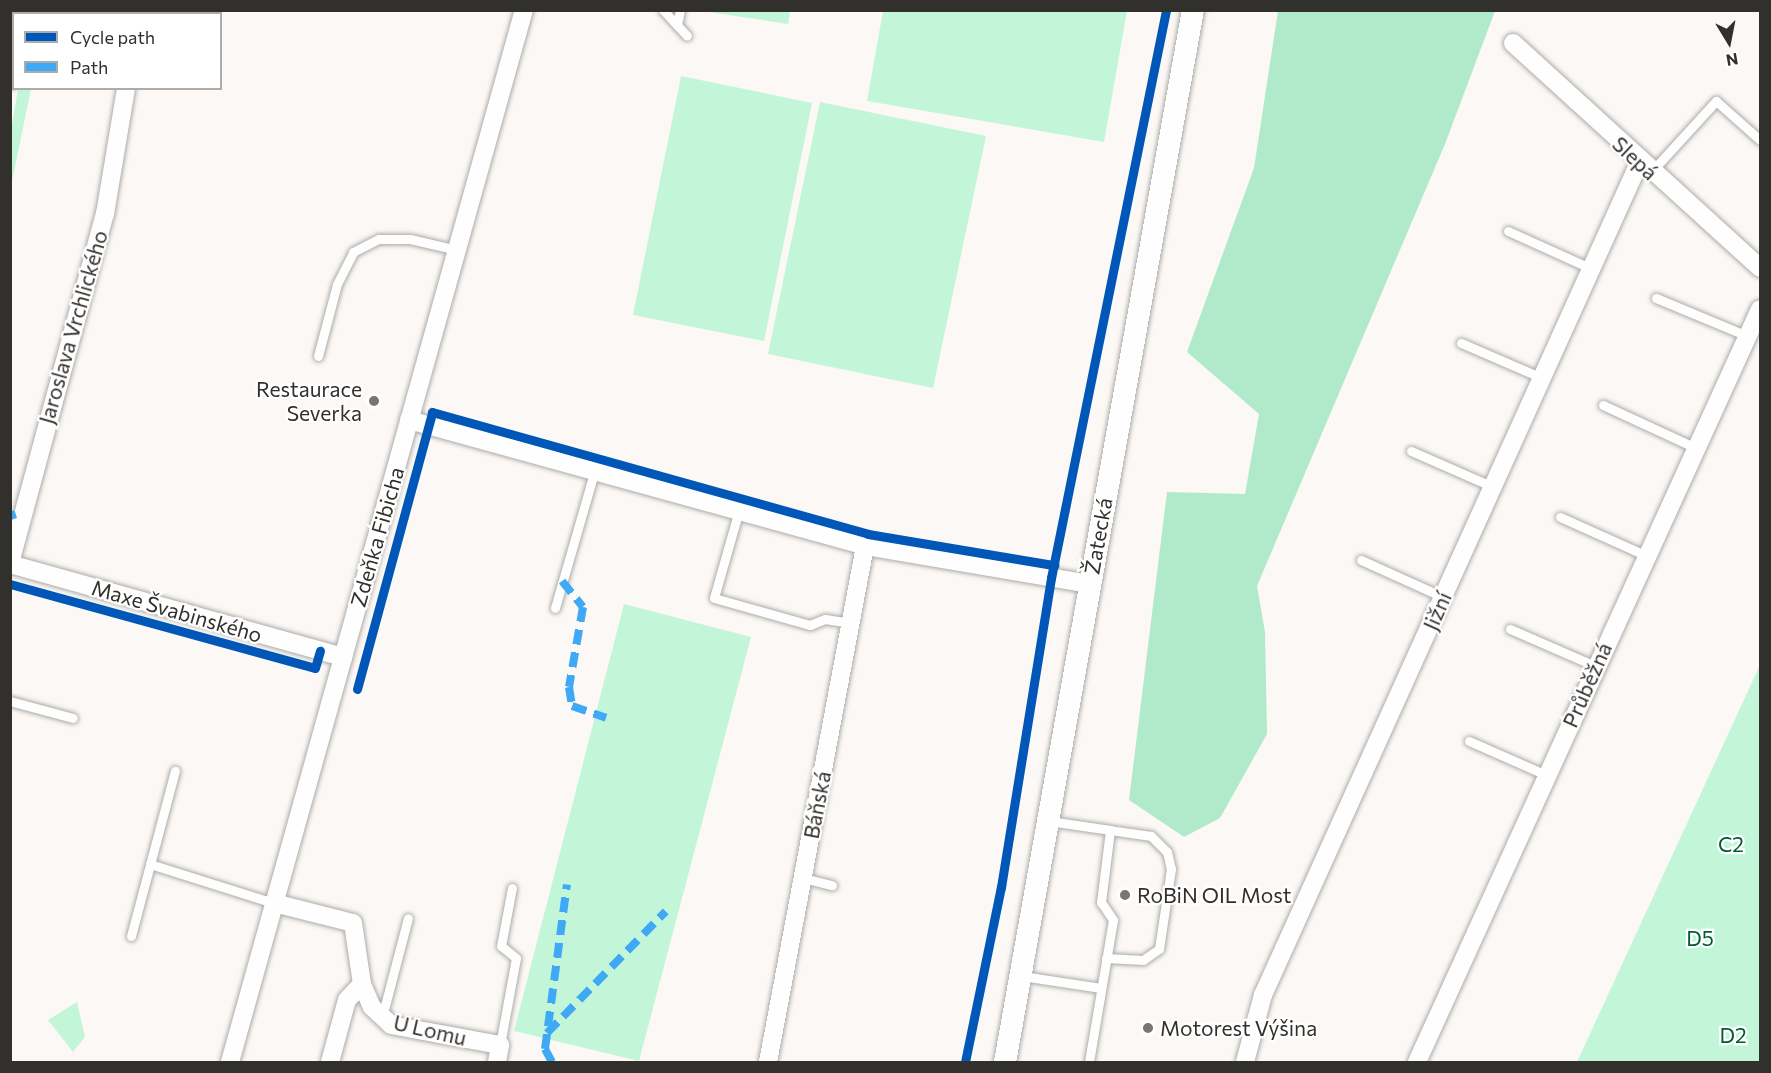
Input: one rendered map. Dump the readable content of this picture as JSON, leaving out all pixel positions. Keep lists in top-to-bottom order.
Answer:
{
  "streets": {
    "street": [
      "Slepá",
      "Jaroslava Vrchlického",
      "Žatecká",
      "Zdeňka Fibicha",
      "Maxe Švabinského",
      "Jižní",
      "Průběžná",
      "Báňská",
      "U Lomu"
    ]
  },
  "crossings": [
    ["Slepá", "Jižní"],
    ["Jaroslava Vrchlického", "Maxe Švabinského"],
    ["Zdeňka Fibicha", "Maxe Švabinského"],
    ["Zdeňka Fibicha", "U Lomu"]
  ],
  "parks": ["C2", "D5", "D2"],
  "places": ["Restaurace Severka", "RoBiN OIL Most", "Motorest Výšina"],
  "legend": ["Cycle path", "Path"],
  "north": "bottom"
}
